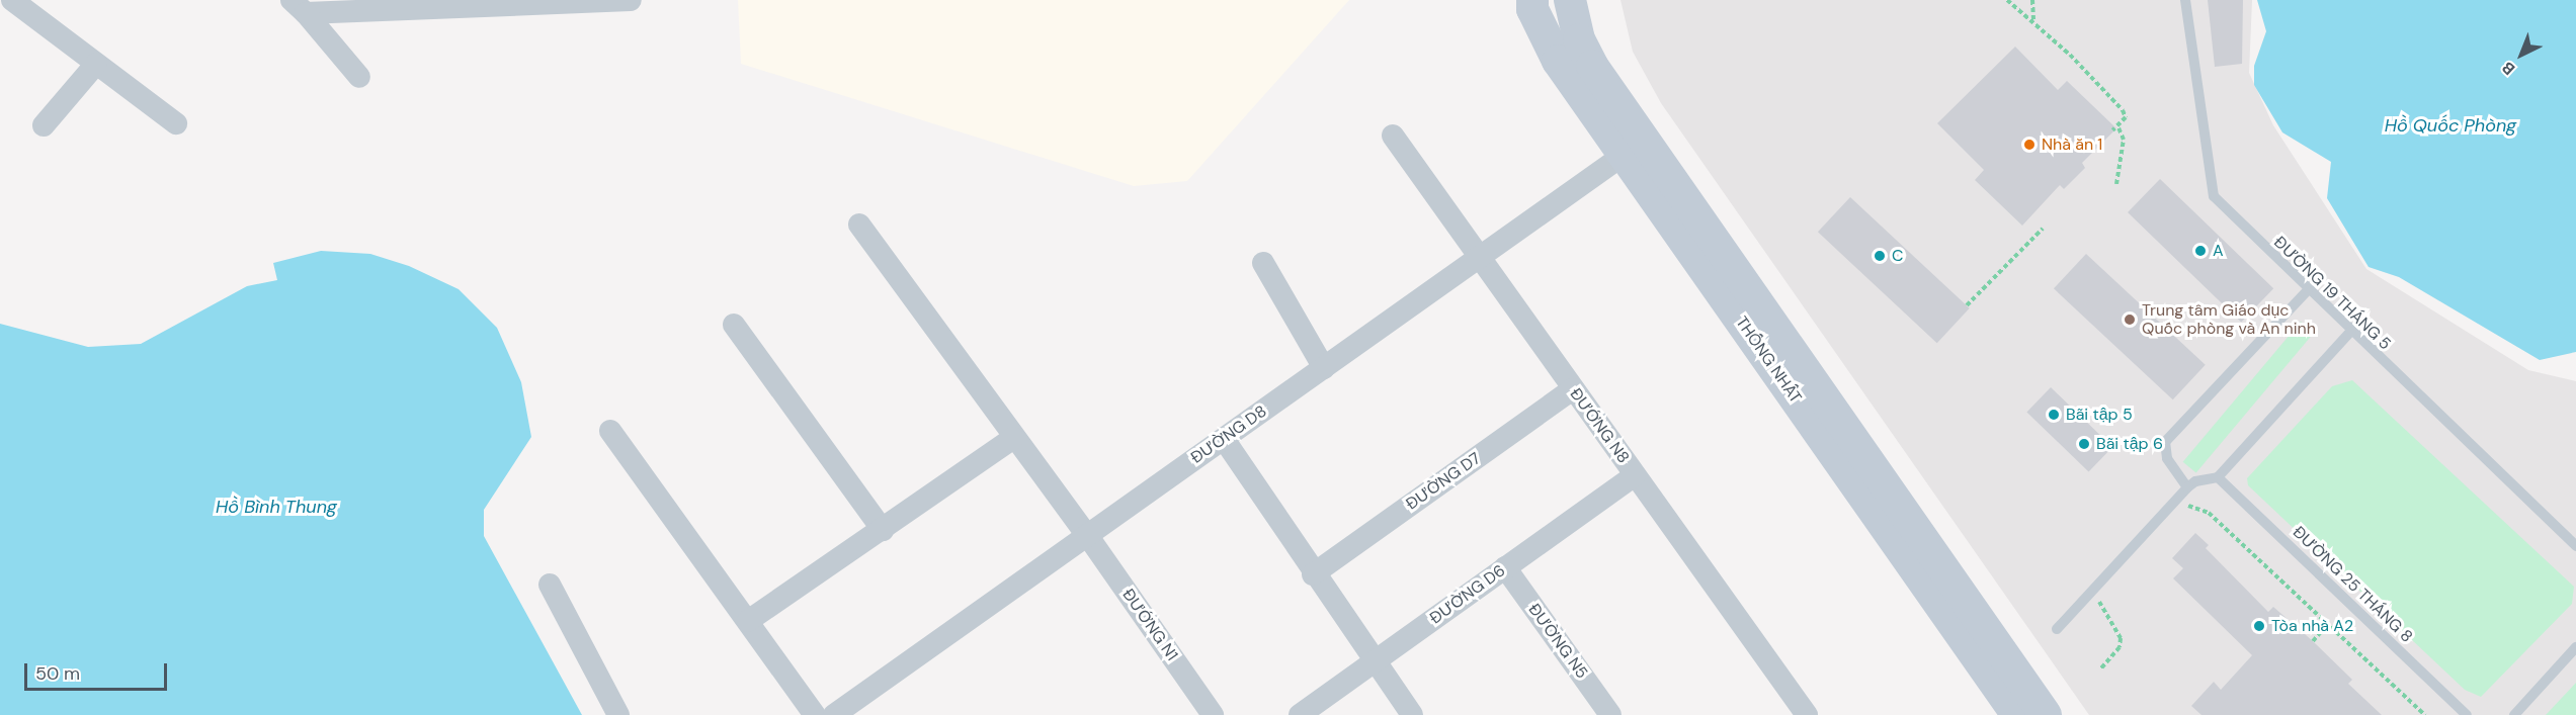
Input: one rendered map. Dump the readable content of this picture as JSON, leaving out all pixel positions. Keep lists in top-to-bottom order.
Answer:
{
  "streets": {
    "main road": ["THỐNG NHẤT"],
    "street": [
      "ĐƯỚNG N8",
      "ĐƯỜNG D8",
      "ĐƯỜNG D7",
      "ĐƯỜNG D6",
      "ĐƯỚNG N1",
      "ĐƯỜNG N5"
    ],
    "lane": ["ĐƯỜNG 19 THÁNG 5", "ĐƯỜNG 25 THÁNG 8"]
  },
  "crossings": [
    ["THỐNG NHẤT", "ĐƯỜNG D8"],
    ["ĐƯỚNG N8", "ĐƯỜNG D8"],
    ["ĐƯỚNG N8", "ĐƯỜNG D7"],
    ["ĐƯỚNG N8", "ĐƯỜNG D6"],
    ["ĐƯỜNG D8", "ĐƯỚNG N1"],
    ["ĐƯỜNG D6", "ĐƯỜNG N5"]
  ],
  "water": ["Hồ Quốc Phòng", "Hồ Bình Thung"],
  "places": [
    "Nhà ăn 1",
    "A",
    "C",
    "Trung tâm Giáo dục Quốc phòng và An ninh",
    "Bãi tập 5",
    "Bãi tập 6",
    "Tòa nhà A2"
  ],
  "scale_bar": "50 m",
  "north": "bottom left"
}
